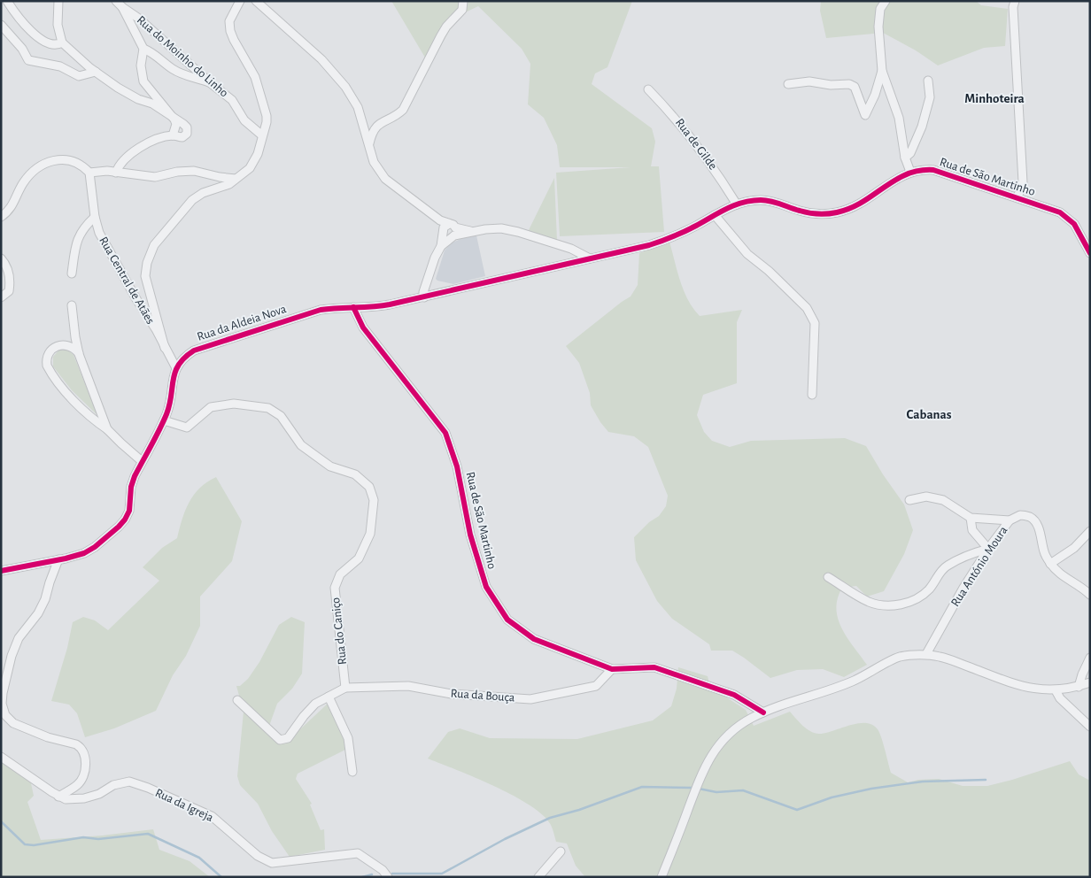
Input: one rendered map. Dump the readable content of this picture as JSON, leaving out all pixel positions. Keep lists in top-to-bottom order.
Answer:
{
  "streets": {
    "street": [
      "Rua do Moinho do Linho",
      "Rua de Gilde",
      "Rua de São Martinho",
      "Rua Central de Atães",
      "Rua da Aldeia Nova",
      "Rua António Moura",
      "Rua do Caniço",
      "Rua da Bouça",
      "Rua da Igreja"
    ]
  },
  "crossings": [
    ["Rua de Gilde", "Rua de São Martinho"],
    ["Rua de São Martinho", "Rua da Aldeia Nova"],
    ["Rua de São Martinho", "Rua da Bouça"],
    ["Rua do Caniço", "Rua da Bouça"]
  ],
  "districts": ["Minhoteira", "Cabanas"]
}
